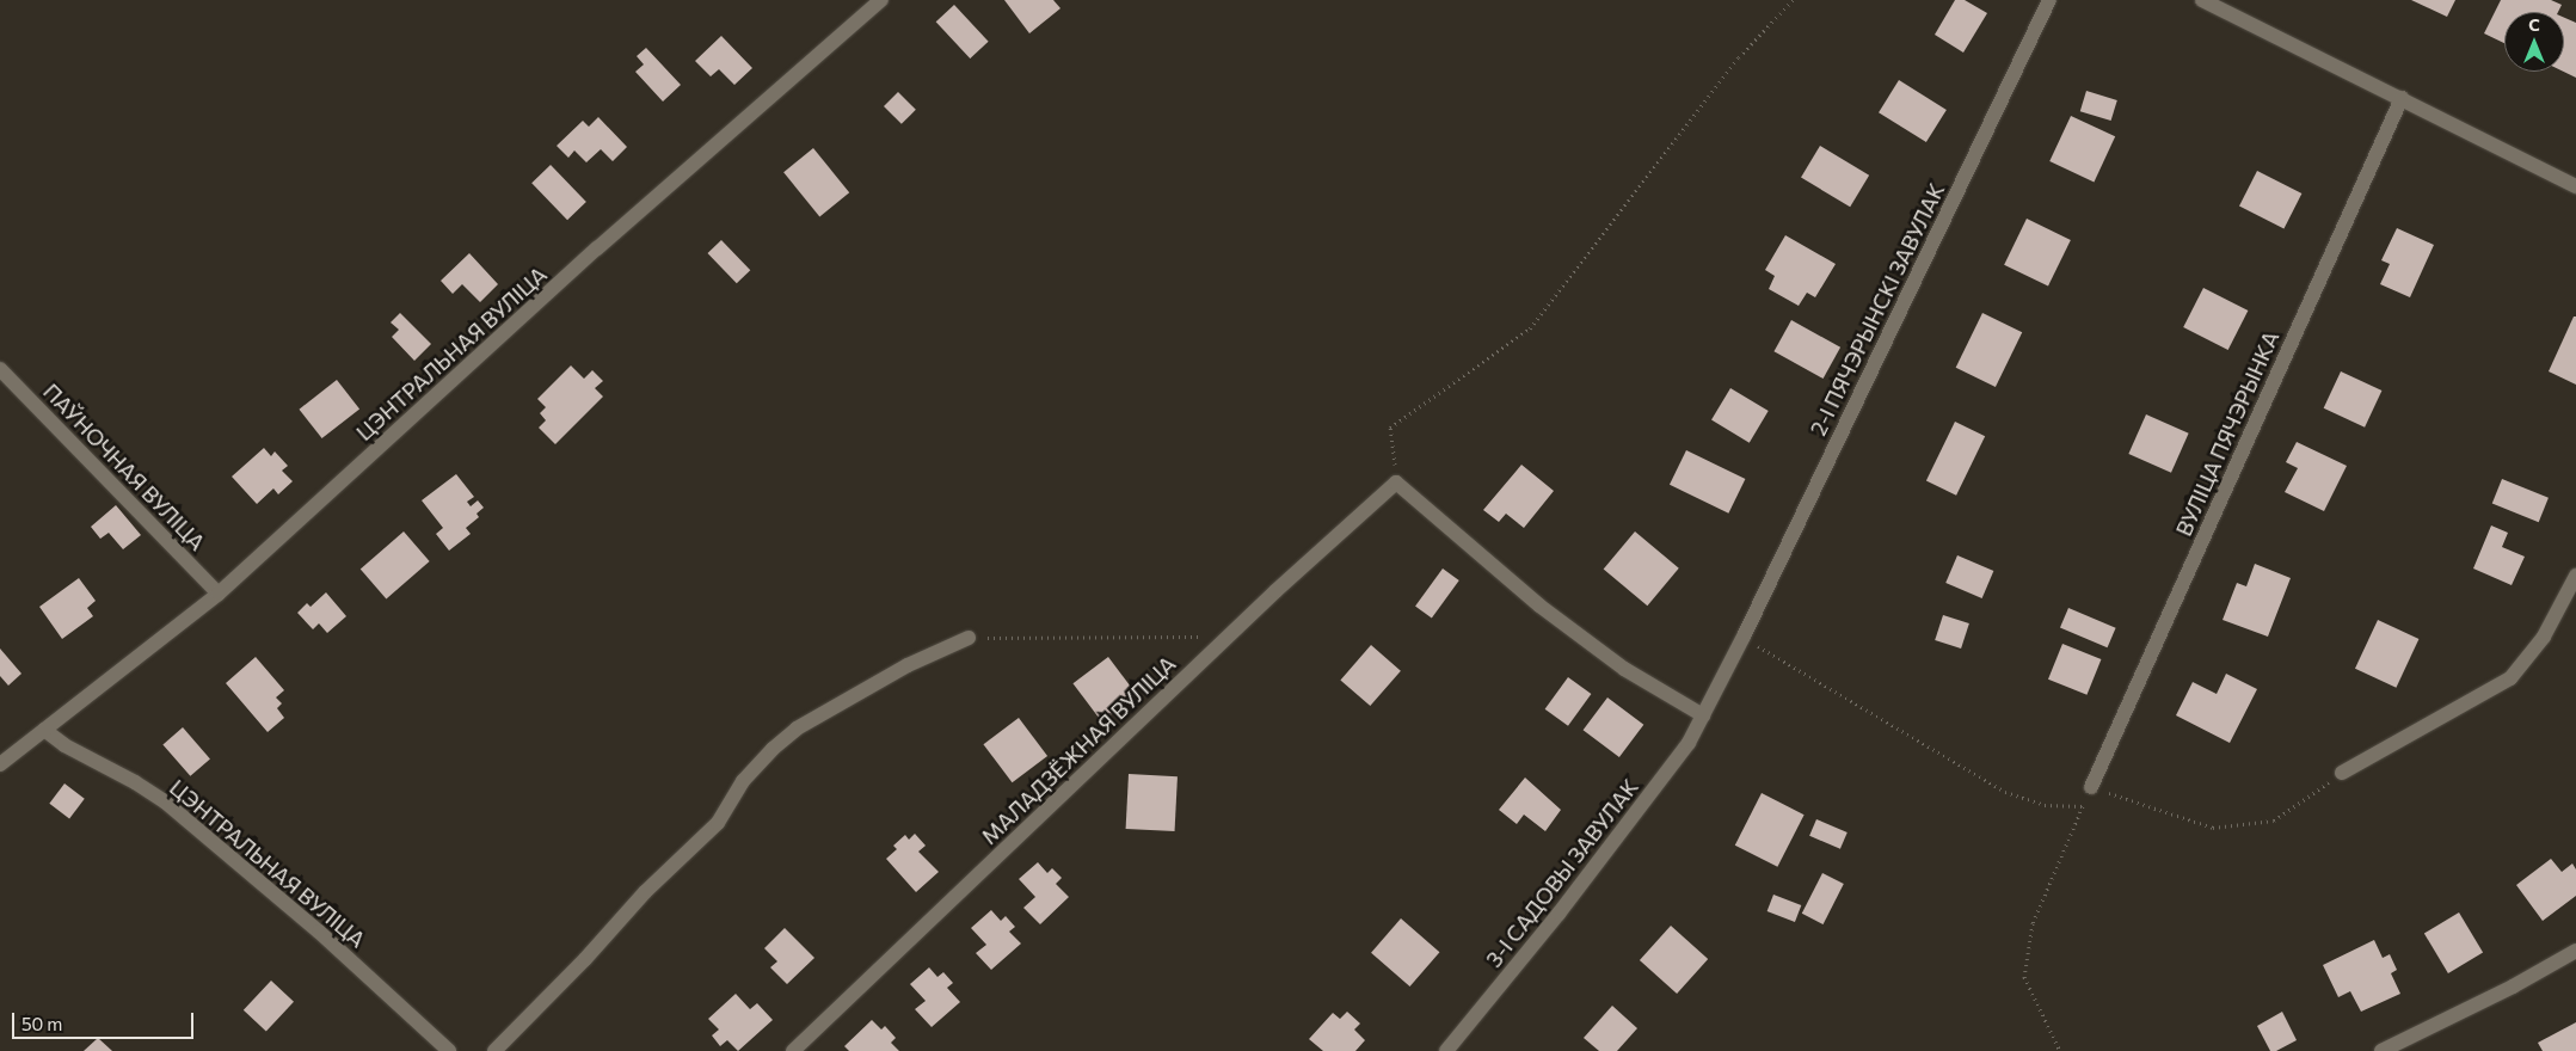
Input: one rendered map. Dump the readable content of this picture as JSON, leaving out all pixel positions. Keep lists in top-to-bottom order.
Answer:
{
  "streets": {
    "street": [
      "2-І ПЯЧЭРЫНСКІ ЗАВУЛАК",
      "ЦЭНТРАЛЬНАЯ ВУЛІЦА",
      "ВУЛІЦА ПЯЧЭРЫНКА",
      "ПАЎНОЧНАЯ ВУЛІЦА",
      "МАЛАДЗЁЖНАЯ ВУЛІЦА",
      "3-І САДОВЫ ЗАВУЛАК"
    ]
  },
  "crossings": [
    ["2-І ПЯЧЭРЫНСКІ ЗАВУЛАК", "3-І САДОВЫ ЗАВУЛАК"],
    ["ЦЭНТРАЛЬНАЯ ВУЛІЦА", "ПАЎНОЧНАЯ ВУЛІЦА"]
  ],
  "scale_bar": "50 m",
  "north": "top"
}
